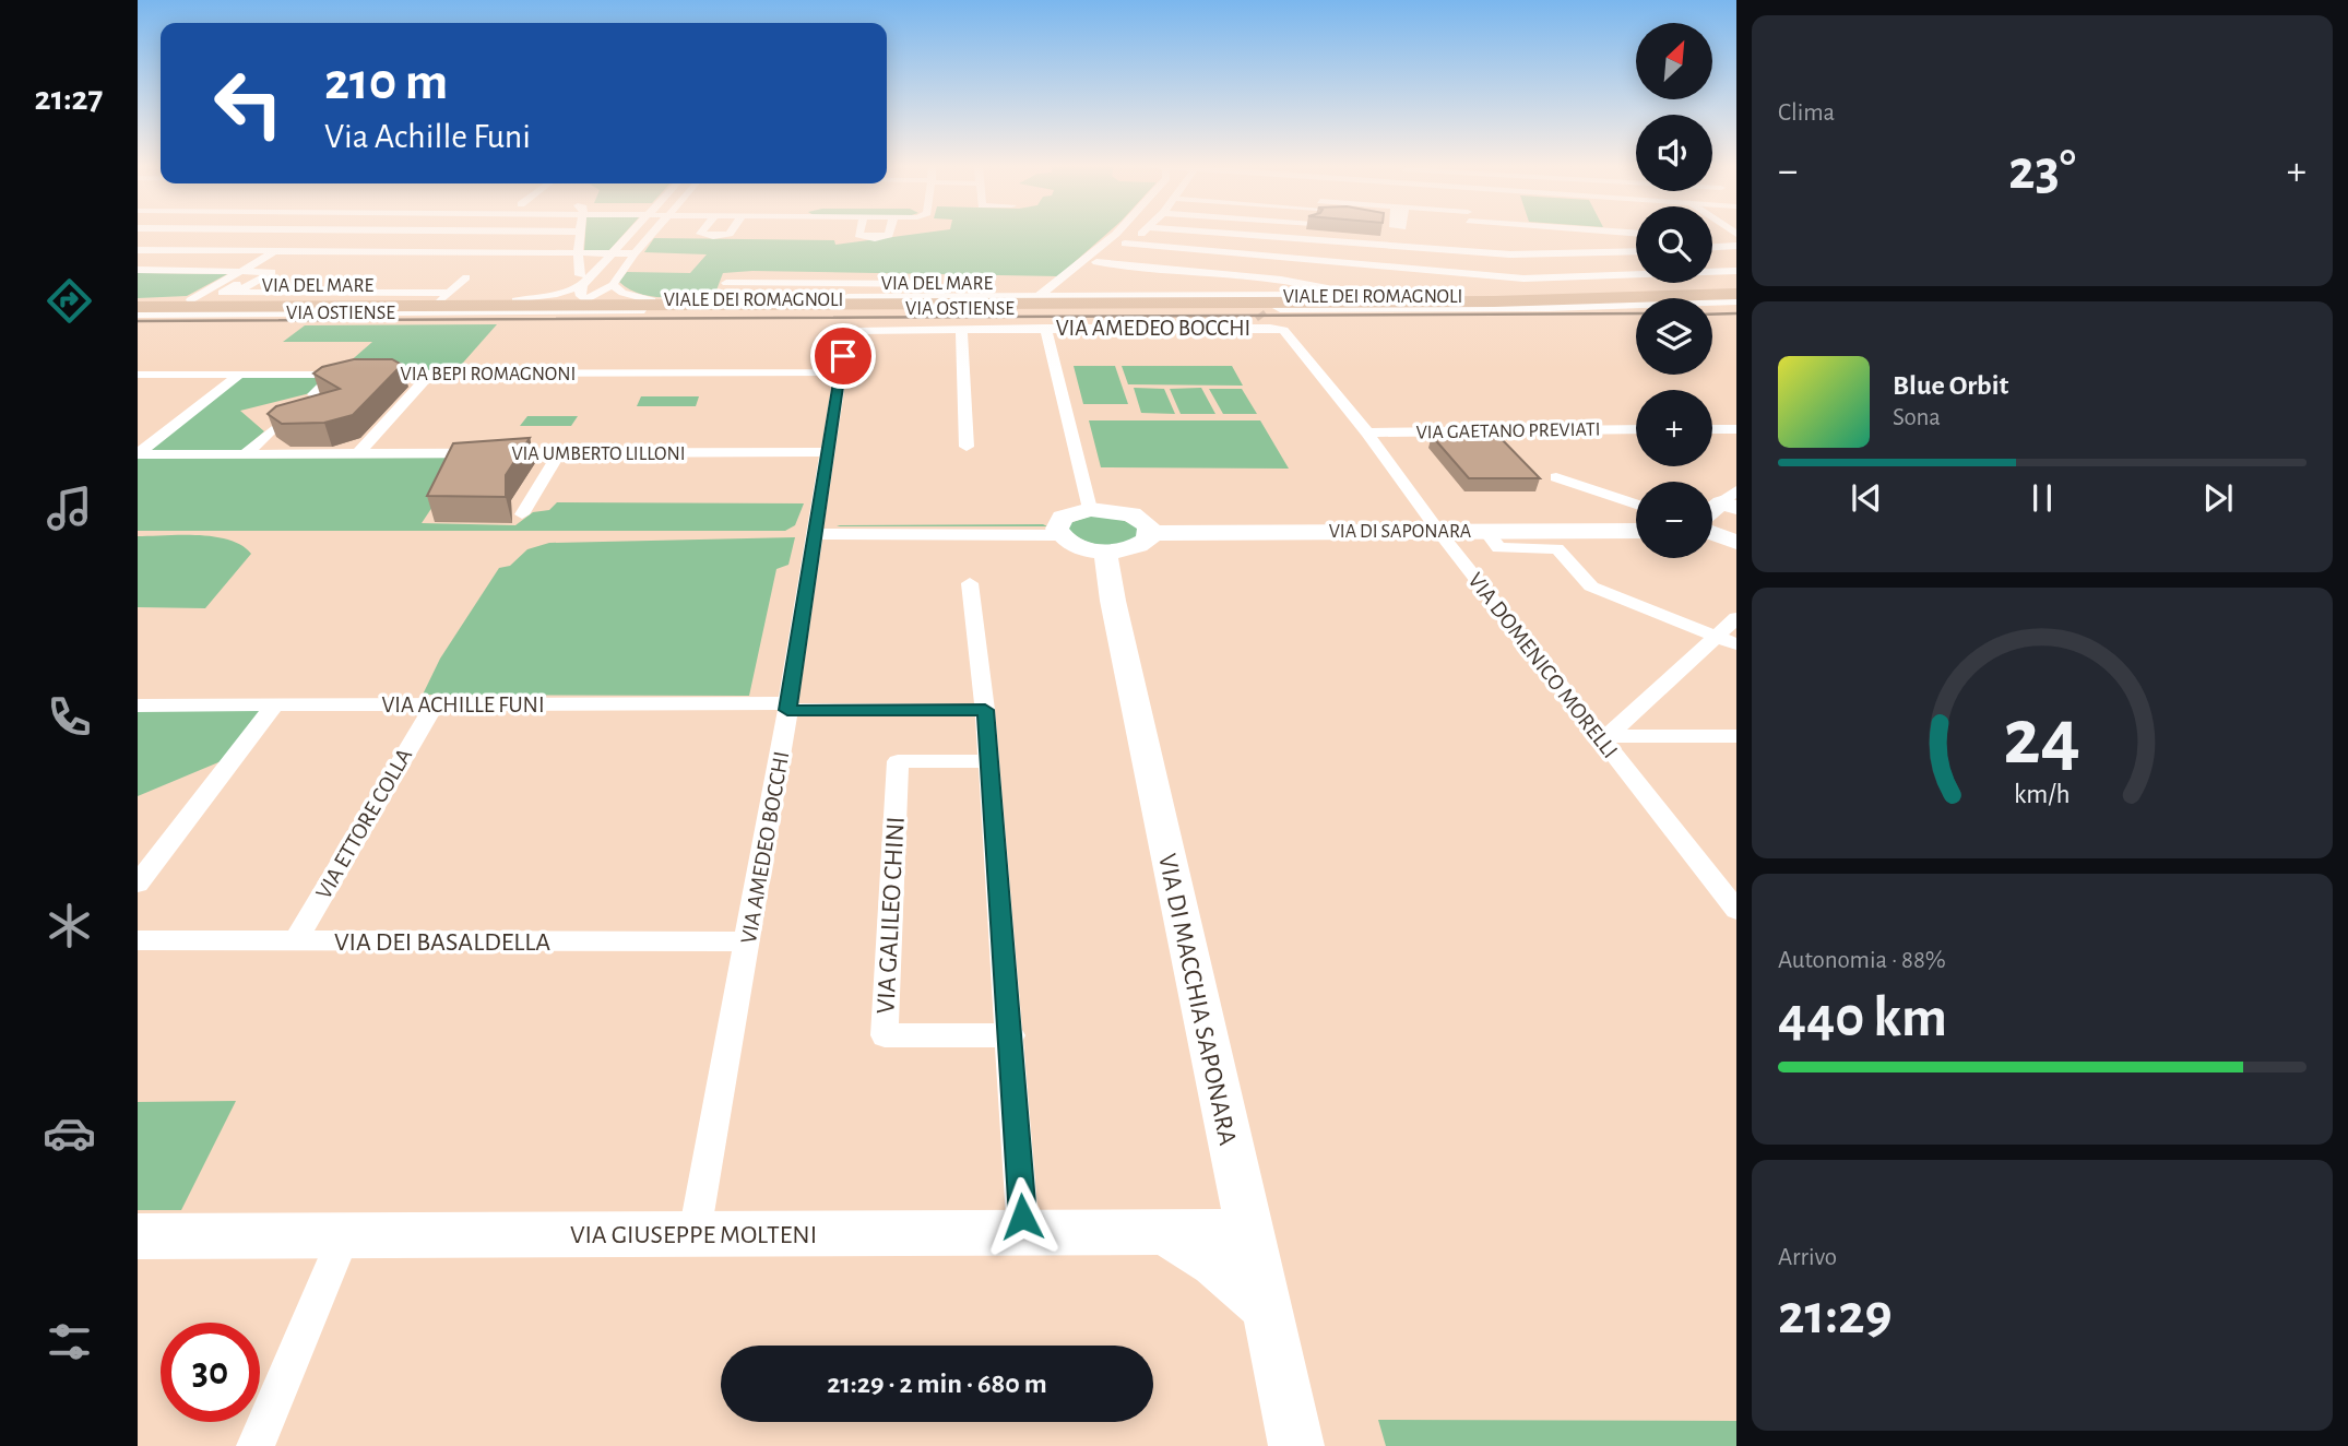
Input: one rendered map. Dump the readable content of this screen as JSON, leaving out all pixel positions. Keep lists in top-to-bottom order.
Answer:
{
  "streets": {
    "main road": [
      "VIA DEL MARE",
      "VIALE DEI ROMAGNOLI",
      "VIA OSTIENSE",
      "VIA DI SAPONARA",
      "VIA DI MACCHIA SAPONARA",
      "VIA GIUSEPPE MOLTENI"
    ],
    "street": [
      "VIA AMEDEO BOCCHI",
      "VIA BEPI ROMAGNONI",
      "VIA GAETANO PREVIATI",
      "VIA UMBERTO LILLONI",
      "VIA DOMENICO MORELLI",
      "VIA ACHILLE FUNI",
      "VIA ETTORE COLLA",
      "VIA GALILEO CHINI",
      "VIA DEI BASALDELLA"
    ]
  },
  "crossings": [
    ["VIA DEL MARE", "VIALE DEI ROMAGNOLI"],
    ["VIA DEL MARE", "VIA OSTIENSE"],
    ["VIALE DEI ROMAGNOLI", "VIA OSTIENSE"],
    ["VIA OSTIENSE", "VIA AMEDEO BOCCHI"],
    ["VIA OSTIENSE", "VIA DOMENICO MORELLI"],
    ["VIA AMEDEO BOCCHI", "VIA BEPI ROMAGNONI"],
    ["VIA AMEDEO BOCCHI", "VIA UMBERTO LILLONI"],
    ["VIA AMEDEO BOCCHI", "VIA DOMENICO MORELLI"],
    ["VIA AMEDEO BOCCHI", "VIA ACHILLE FUNI"],
    ["VIA AMEDEO BOCCHI", "VIA DEI BASALDELLA"],
    ["VIA AMEDEO BOCCHI", "VIA GIUSEPPE MOLTENI"],
    ["VIA GAETANO PREVIATI", "VIA DOMENICO MORELLI"],
    ["VIA DI SAPONARA", "VIA DOMENICO MORELLI"],
    ["VIA ACHILLE FUNI", "VIA ETTORE COLLA"],
    ["VIA ETTORE COLLA", "VIA DEI BASALDELLA"],
    ["VIA DI MACCHIA SAPONARA", "VIA GIUSEPPE MOLTENI"]
  ],
  "north": "top right",
  "page": {
    "tabs": "21:27",
    "tile": [
      "Clima",
      ["Autonomia · 88%", "440 km"],
      ["Arrivo", "21:29"]
    ],
    "map_buttons": ["+", "−"],
    "turn": ["210 m", "Via Achille Funi"],
    "heat": ["−", "23°", "+"],
    "song": ["Blue Orbit", "Sona"],
    "limit": "30",
    "trip": "21:29 · 2 min · 680 m",
    "gauge": ["24", "km/h"]
  }
}
